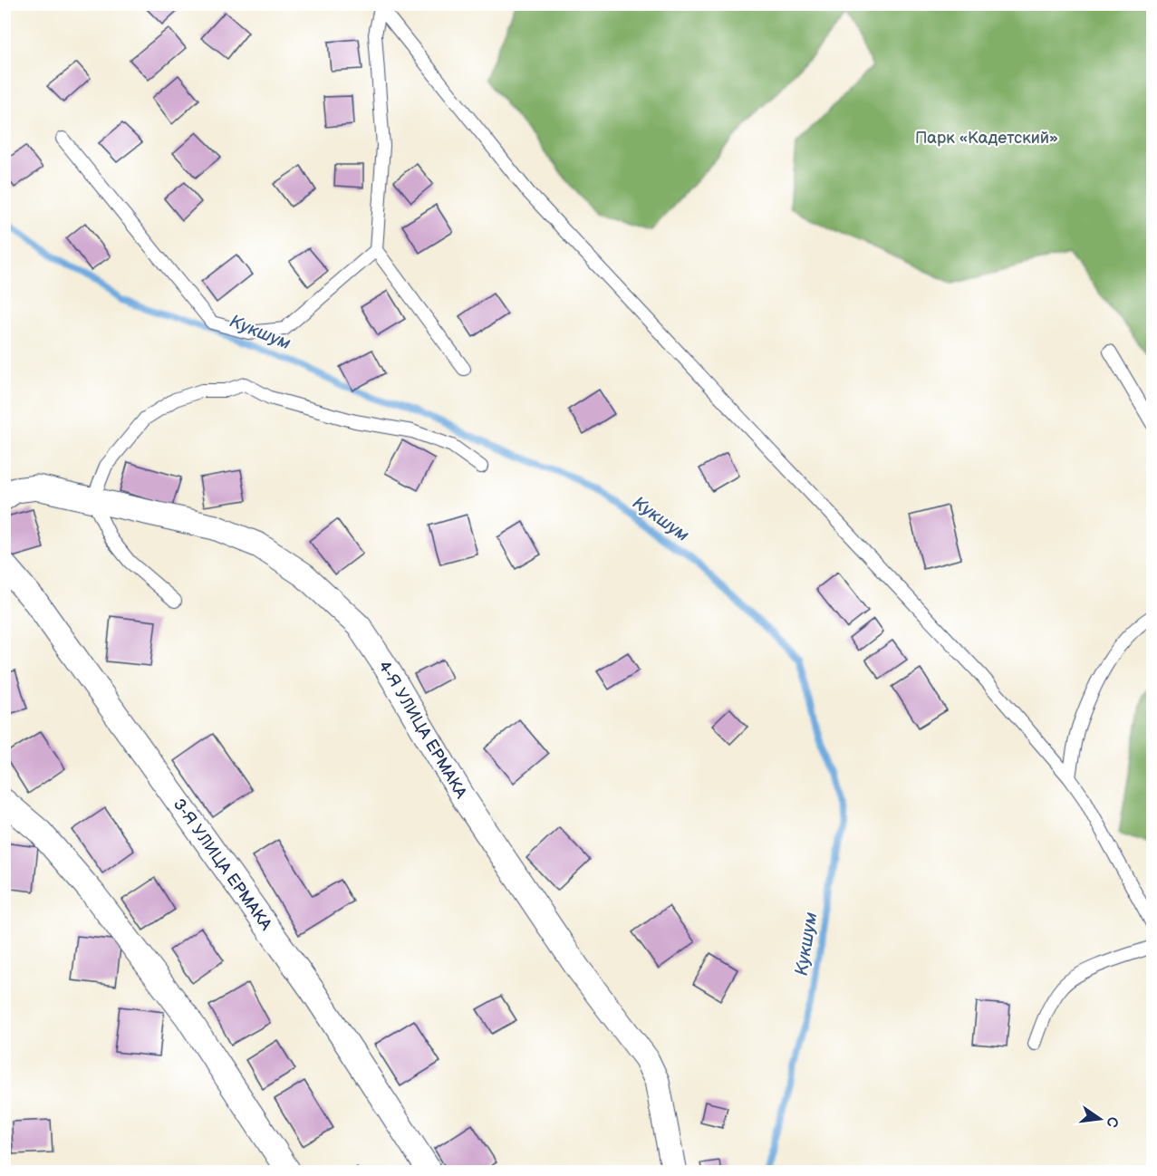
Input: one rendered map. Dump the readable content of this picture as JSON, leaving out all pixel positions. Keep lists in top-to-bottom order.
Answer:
{
  "streets": {
    "street": ["4-Я УЛИЦА ЕРМАКА", "3-Я УЛИЦА ЕРМАКА"]
  },
  "water": ["Кукшум"],
  "parks": ["Парк «Кадетский»"],
  "north": "right"
}
